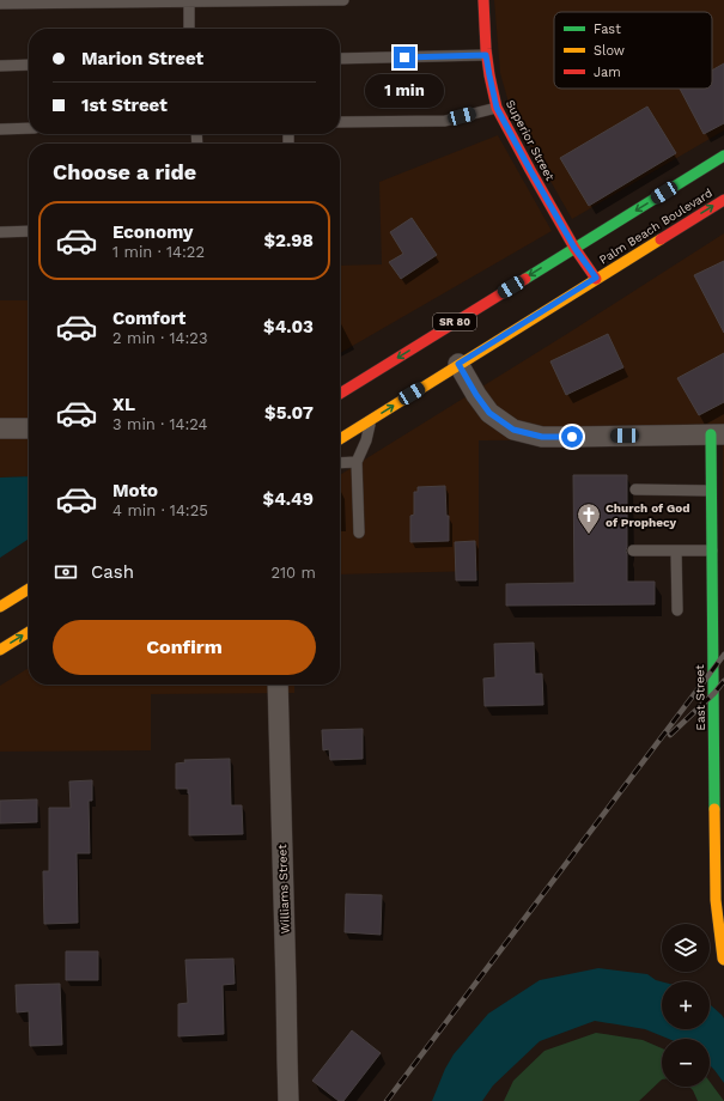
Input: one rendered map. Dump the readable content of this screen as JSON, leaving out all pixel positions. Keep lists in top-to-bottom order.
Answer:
{
  "streets": {
    "main road": [
      "Superior Street",
      "Palm Beach Boulevard",
      "SR 80",
      "East Street"
    ],
    "street": ["Williams Street"]
  },
  "crossings": [
    ["Superior Street", "Palm Beach Boulevard"]
  ],
  "places": {
    "church": ["Church of God of Prophecy"]
  },
  "legend": ["Fast", "Slow", "Jam"],
  "page": {
    "banner": ["Marion Street", "1st Street"],
    "bubble": "1 min",
    "heading": "Choose a ride",
    "list": [
      {
        "name": "Economy",
        "note": "1 min · 14:22",
        "value": "$2.98"
      },
      {
        "name": "Comfort",
        "note": "2 min · 14:23",
        "value": "$4.03"
      },
      {
        "name": "XL",
        "note": "3 min · 14:24",
        "value": "$5.07"
      },
      {
        "name": "Moto",
        "note": "4 min · 14:25",
        "value": "$4.49"
      }
    ],
    "pay": ["Cash", "210 m"],
    "buttons": "Confirm",
    "map_buttons": ["+", "−"]
  }
}
